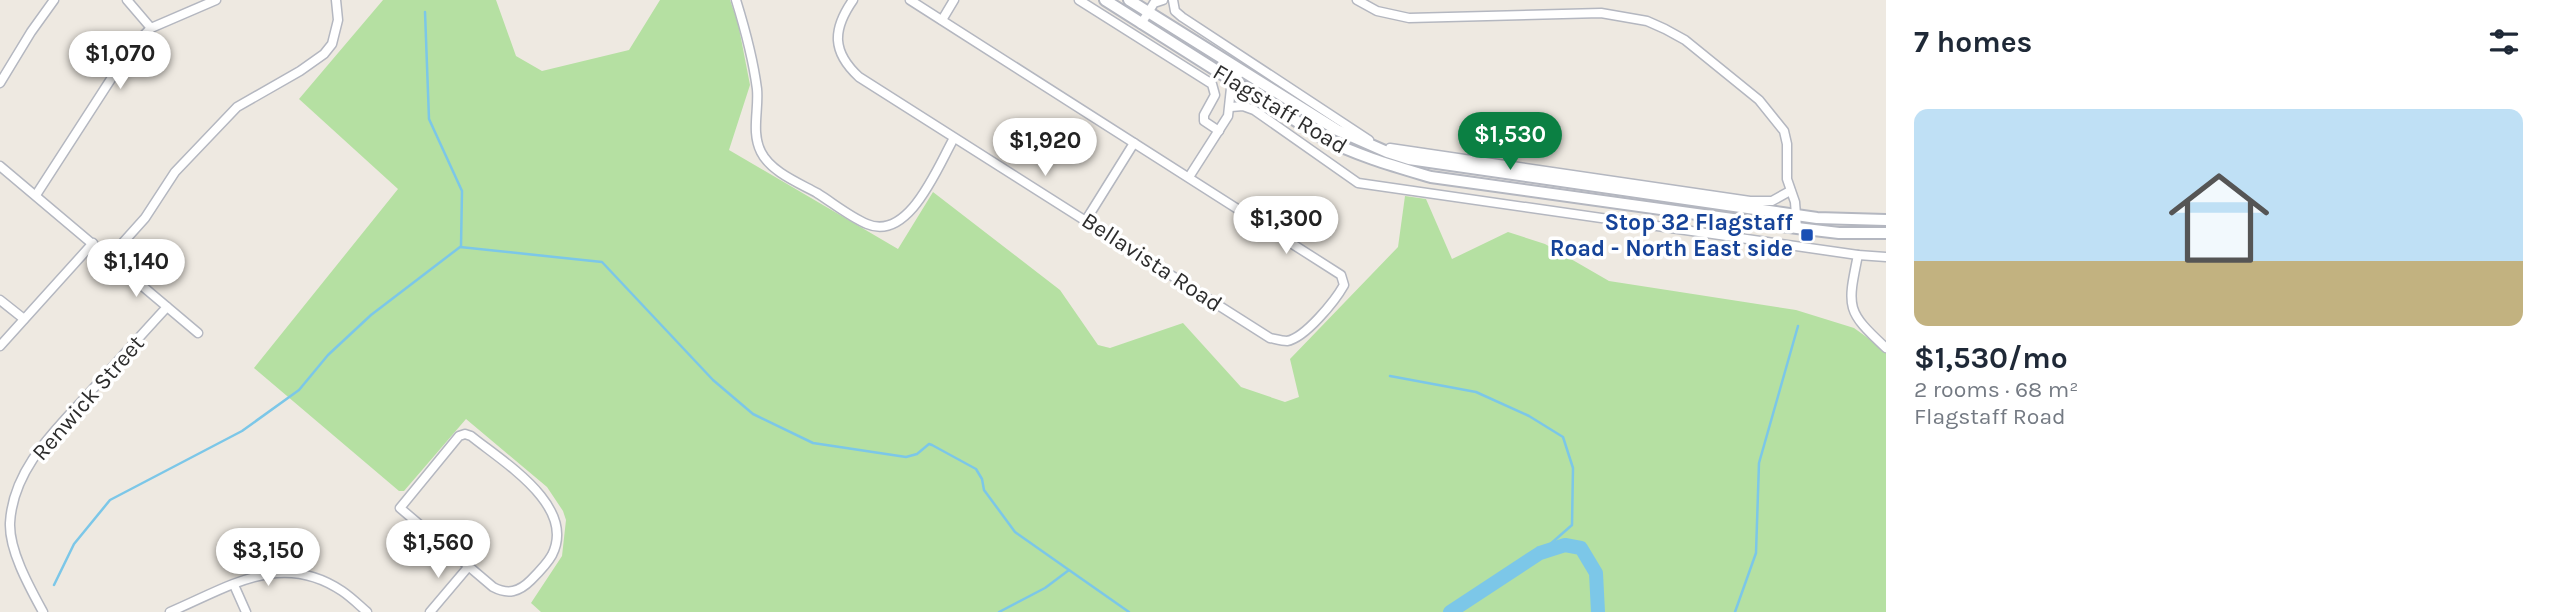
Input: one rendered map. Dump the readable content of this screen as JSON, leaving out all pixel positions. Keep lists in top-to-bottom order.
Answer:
{
  "streets": {
    "main road": ["Flagstaff Road"],
    "street": ["Bellavista Road", "Renwick Street"]
  },
  "places": {
    "transit": ["Stop 32 Flagstaff Road - North East side"]
  },
  "page": {
    "heading": "7 homes",
    "price": [
      "$1,070",
      "$1,530",
      "$1,920",
      "$1,300",
      "$1,140",
      "$1,560",
      "$3,150"
    ],
    "list": [
      {
        "name": "$1,530/mo",
        "note": "2 rooms · 68 m² · Flagstaff Road"
      }
    ]
  }
}
